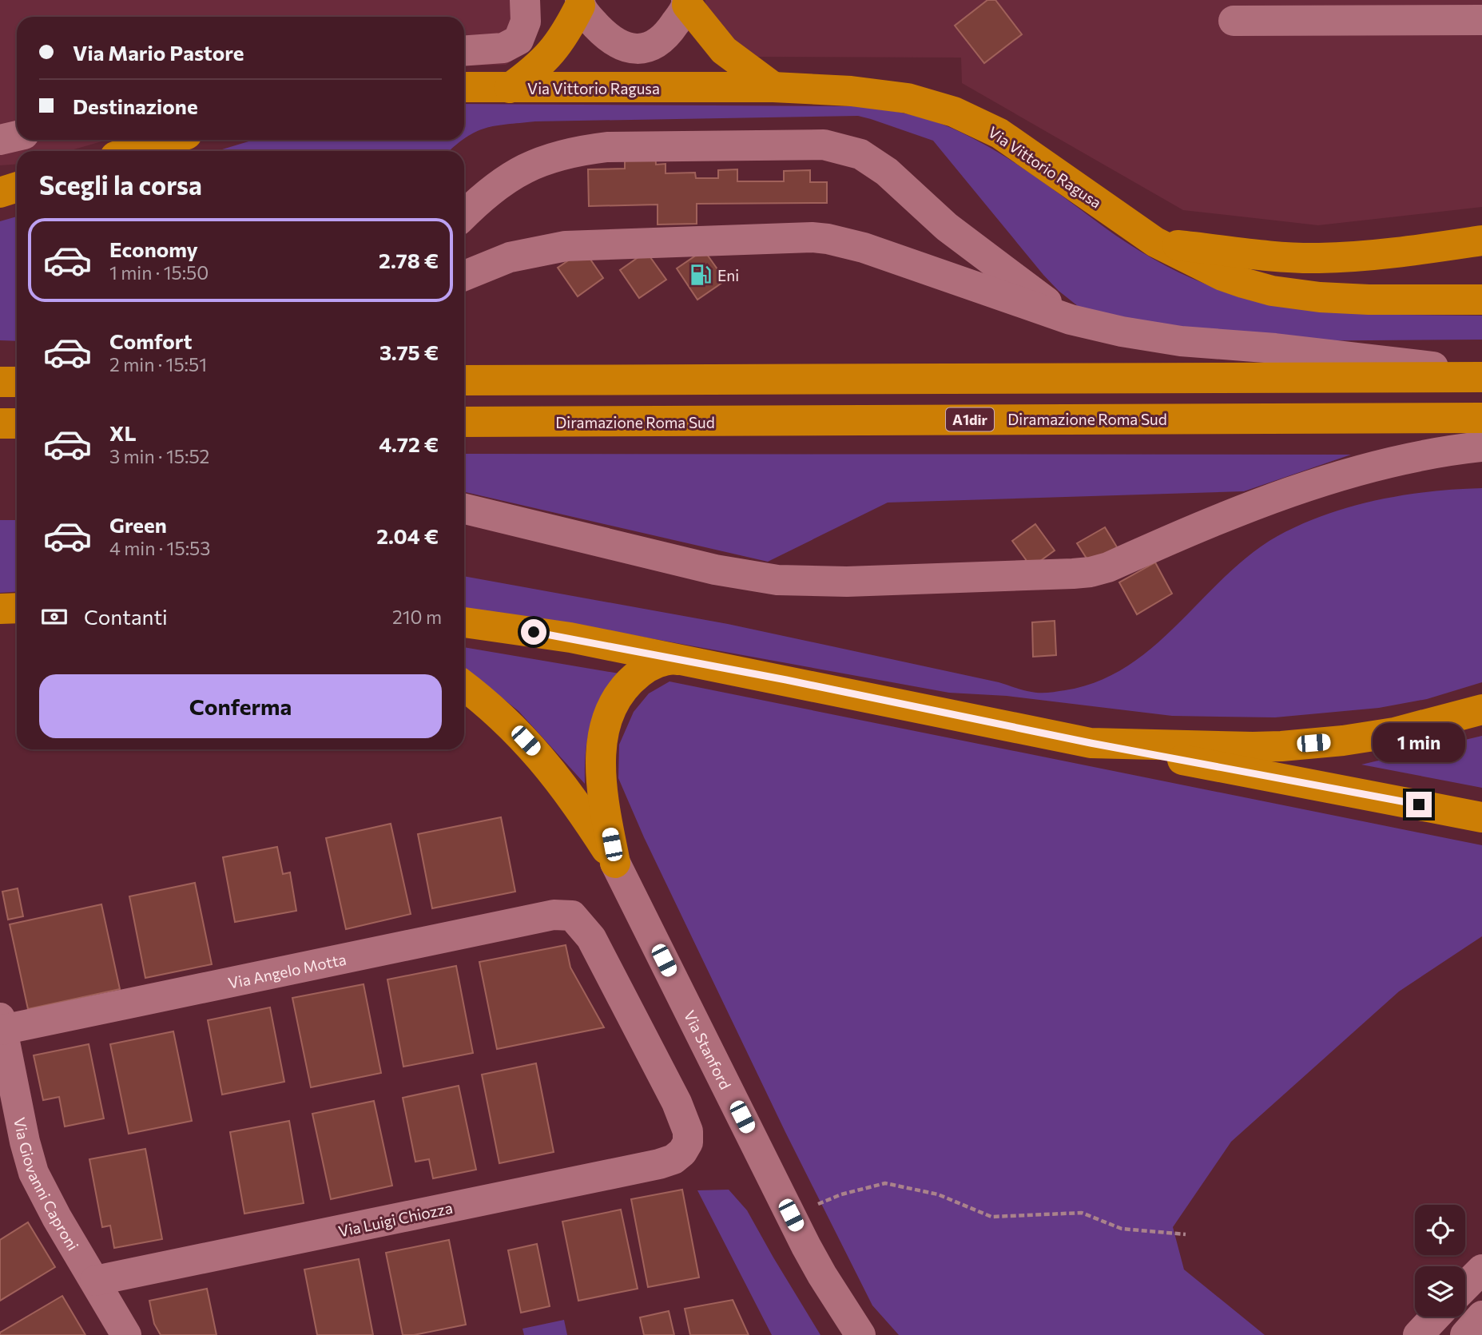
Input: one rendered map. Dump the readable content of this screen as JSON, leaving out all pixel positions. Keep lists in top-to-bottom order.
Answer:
{
  "streets": {
    "highway": ["Via Vittorio Ragusa", "Diramazione Roma Sud", "A1dir"],
    "street": [
      "Via Angelo Motta",
      "Via Stanford",
      "Via Giovanni Caproni",
      "Via Luigi Chiozza"
    ]
  },
  "crossings": [
    ["Via Angelo Motta", "Via Giovanni Caproni"],
    ["Via Angelo Motta", "Via Luigi Chiozza"],
    ["Via Giovanni Caproni", "Via Luigi Chiozza"]
  ],
  "places": {
    "fuel station": ["Eni"]
  },
  "page": {
    "banner": ["Via Mario Pastore", "Destinazione"],
    "heading": "Scegli la corsa",
    "list": [
      {
        "name": "Economy",
        "note": "1 min · 15:50",
        "value": "2.78 €"
      },
      {
        "name": "Comfort",
        "note": "2 min · 15:51",
        "value": "3.75 €"
      },
      {
        "name": "XL",
        "note": "3 min · 15:52",
        "value": "4.72 €"
      },
      {
        "name": "Green",
        "note": "4 min · 15:53",
        "value": "2.04 €"
      }
    ],
    "pay": ["Contanti", "210 m"],
    "buttons": "Conferma",
    "bubble": "1 min"
  }
}
